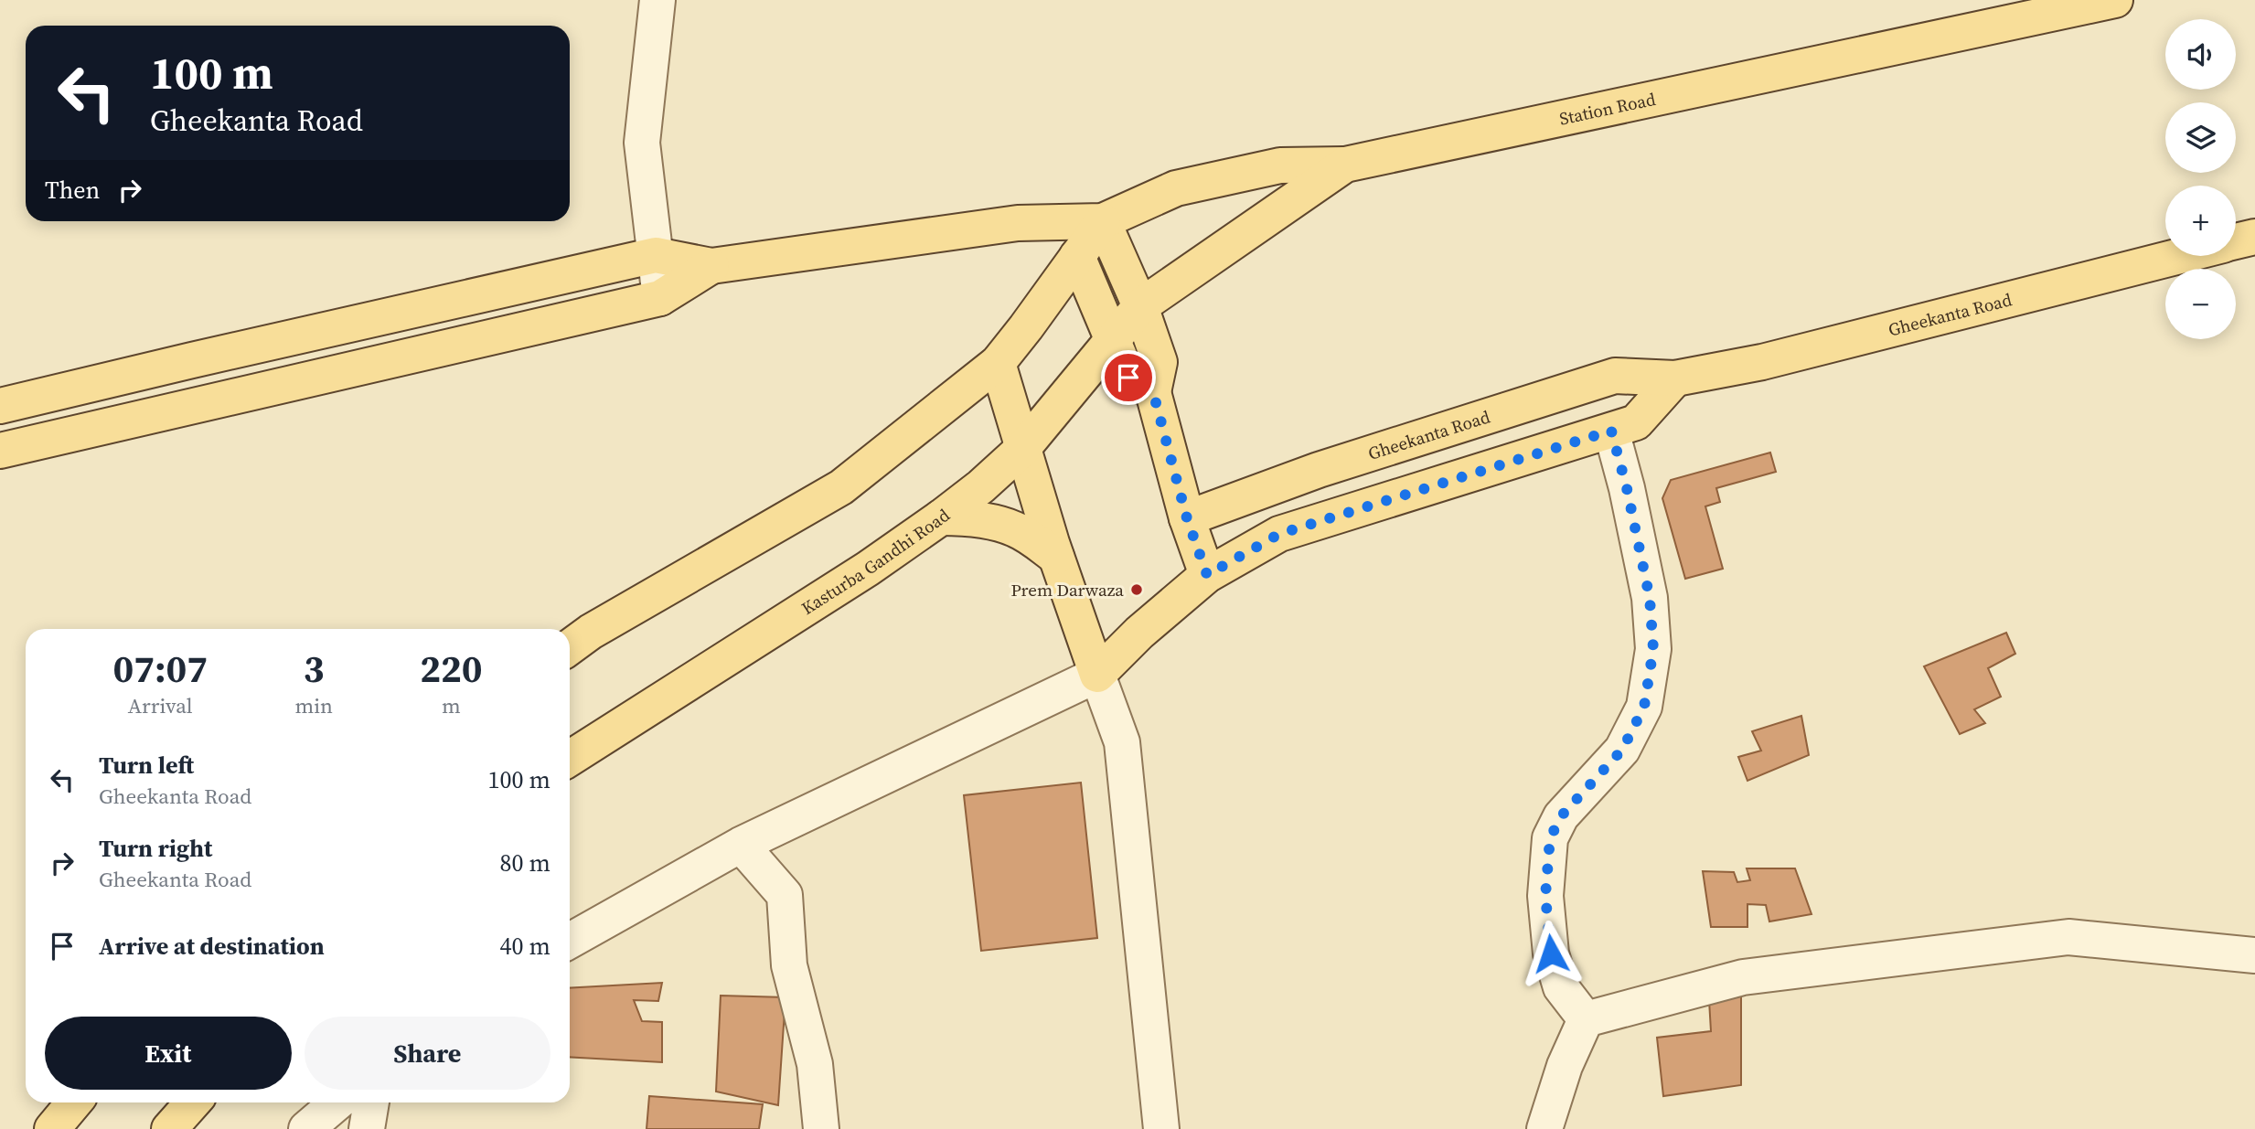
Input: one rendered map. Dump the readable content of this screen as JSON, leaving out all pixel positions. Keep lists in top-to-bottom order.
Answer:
{
  "streets": {
    "main road": ["Station Road", "Gheekanta Road", "Kasturba Gandhi Road"]
  },
  "crossings": [
    ["Station Road", "Kasturba Gandhi Road"]
  ],
  "places": ["Prem Darwaza"],
  "page": {
    "map_buttons": ["+", "−"],
    "turn": ["100 m", "Gheekanta Road"],
    "then": "Then",
    "eta": [
      "07:07",
      "Arrival",
      "3",
      "min",
      "220",
      "m"
    ],
    "list": [
      {
        "name": "Turn left",
        "note": "Gheekanta Road",
        "value": "100 m"
      },
      {
        "name": "Turn right",
        "note": "Gheekanta Road",
        "value": "80 m"
      },
      {
        "name": "Arrive at destination",
        "value": "40 m"
      }
    ],
    "buttons": ["Exit", "Share"]
  }
}
